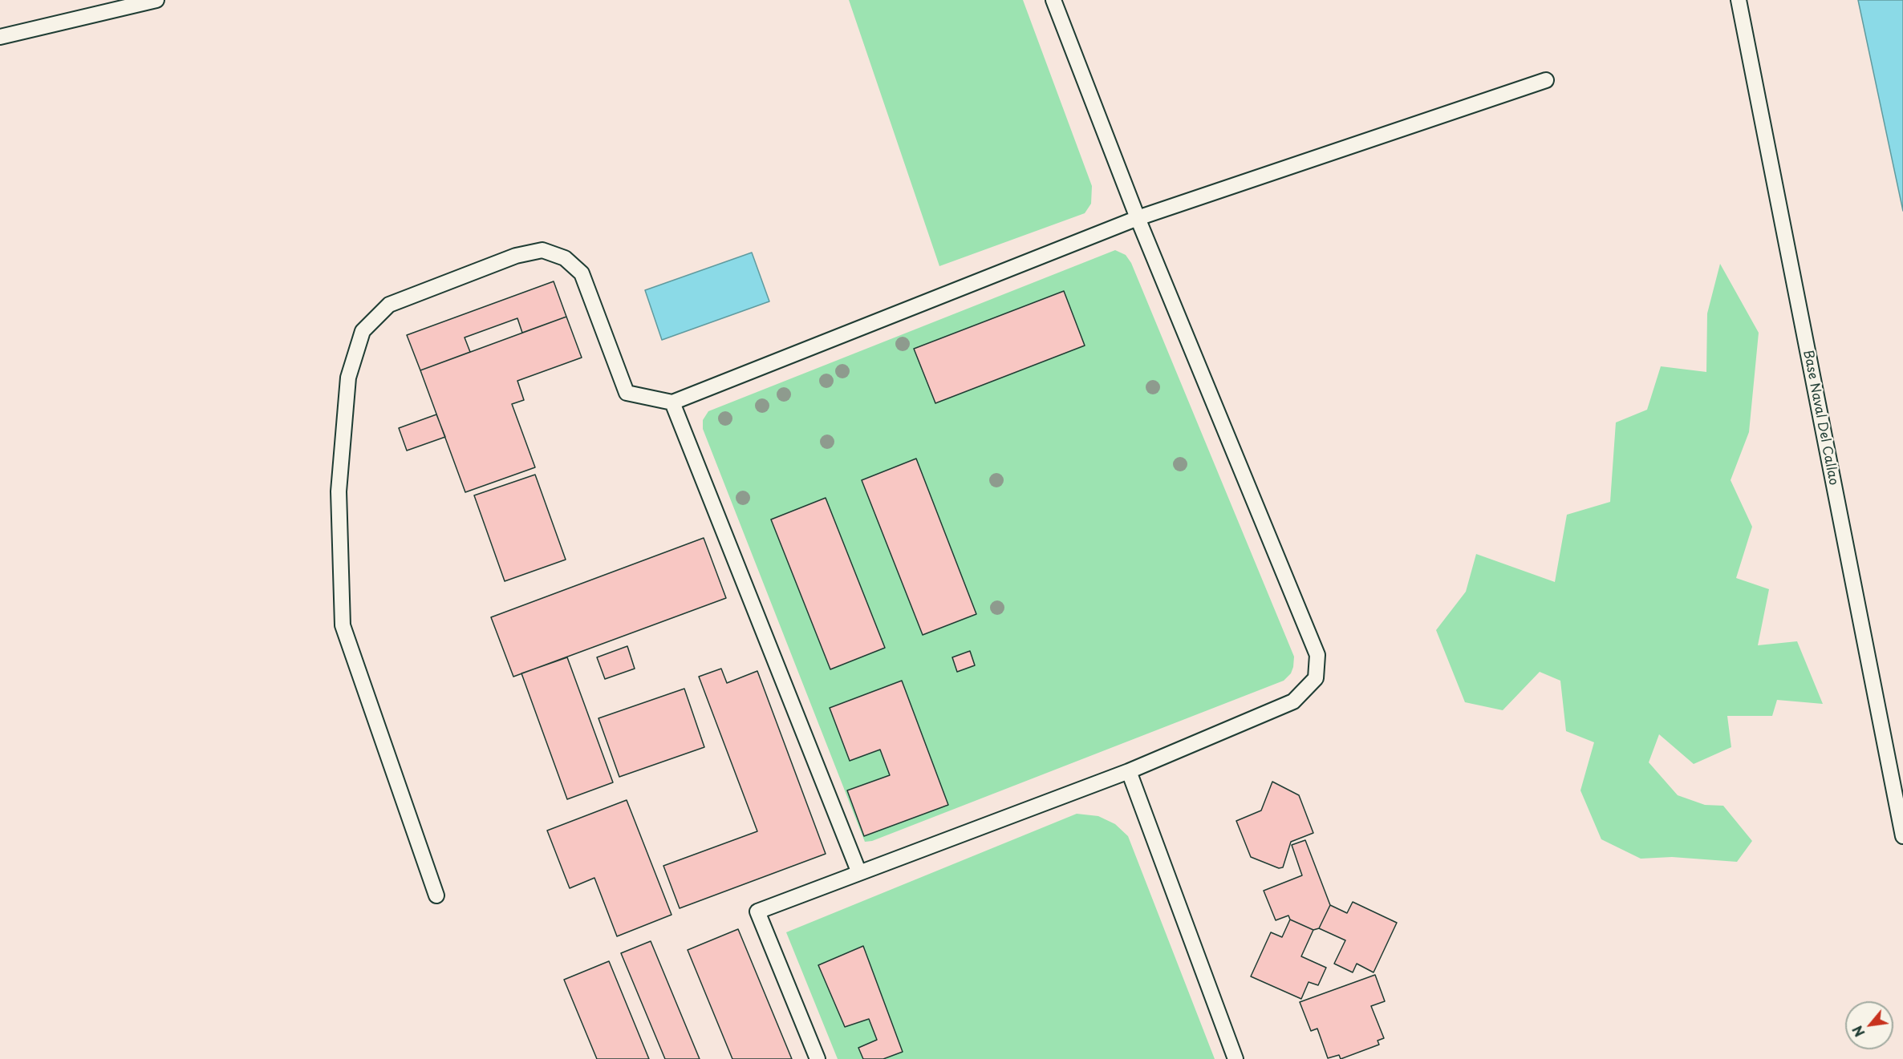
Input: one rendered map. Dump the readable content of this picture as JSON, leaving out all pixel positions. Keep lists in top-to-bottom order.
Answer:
{
  "streets": {
    "lane": ["Base Naval Del Callao"]
  },
  "north": "bottom left"
}
